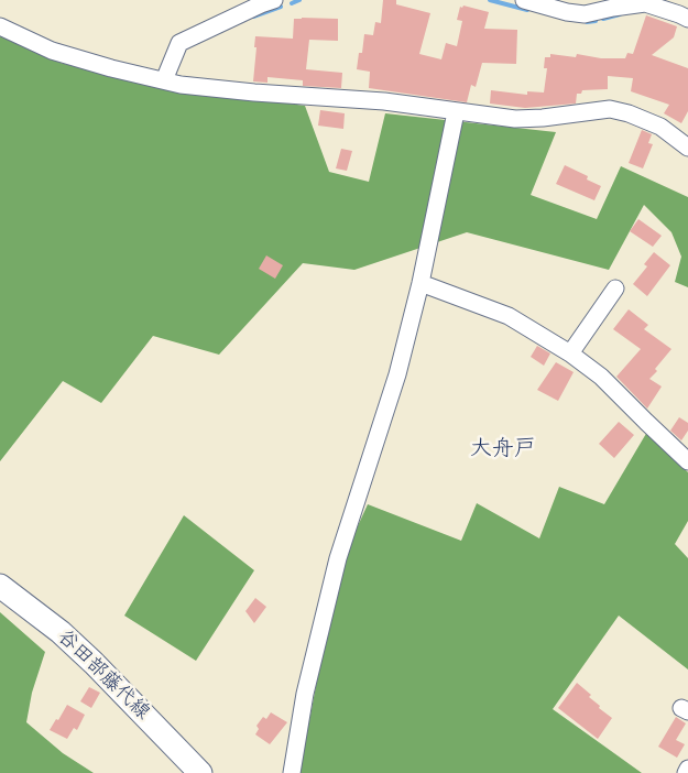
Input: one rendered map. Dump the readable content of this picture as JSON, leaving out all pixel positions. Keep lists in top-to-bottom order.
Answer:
{
  "streets": {
    "main road": ["谷田部藤代線"]
  },
  "districts": ["大舟戸"]
}
